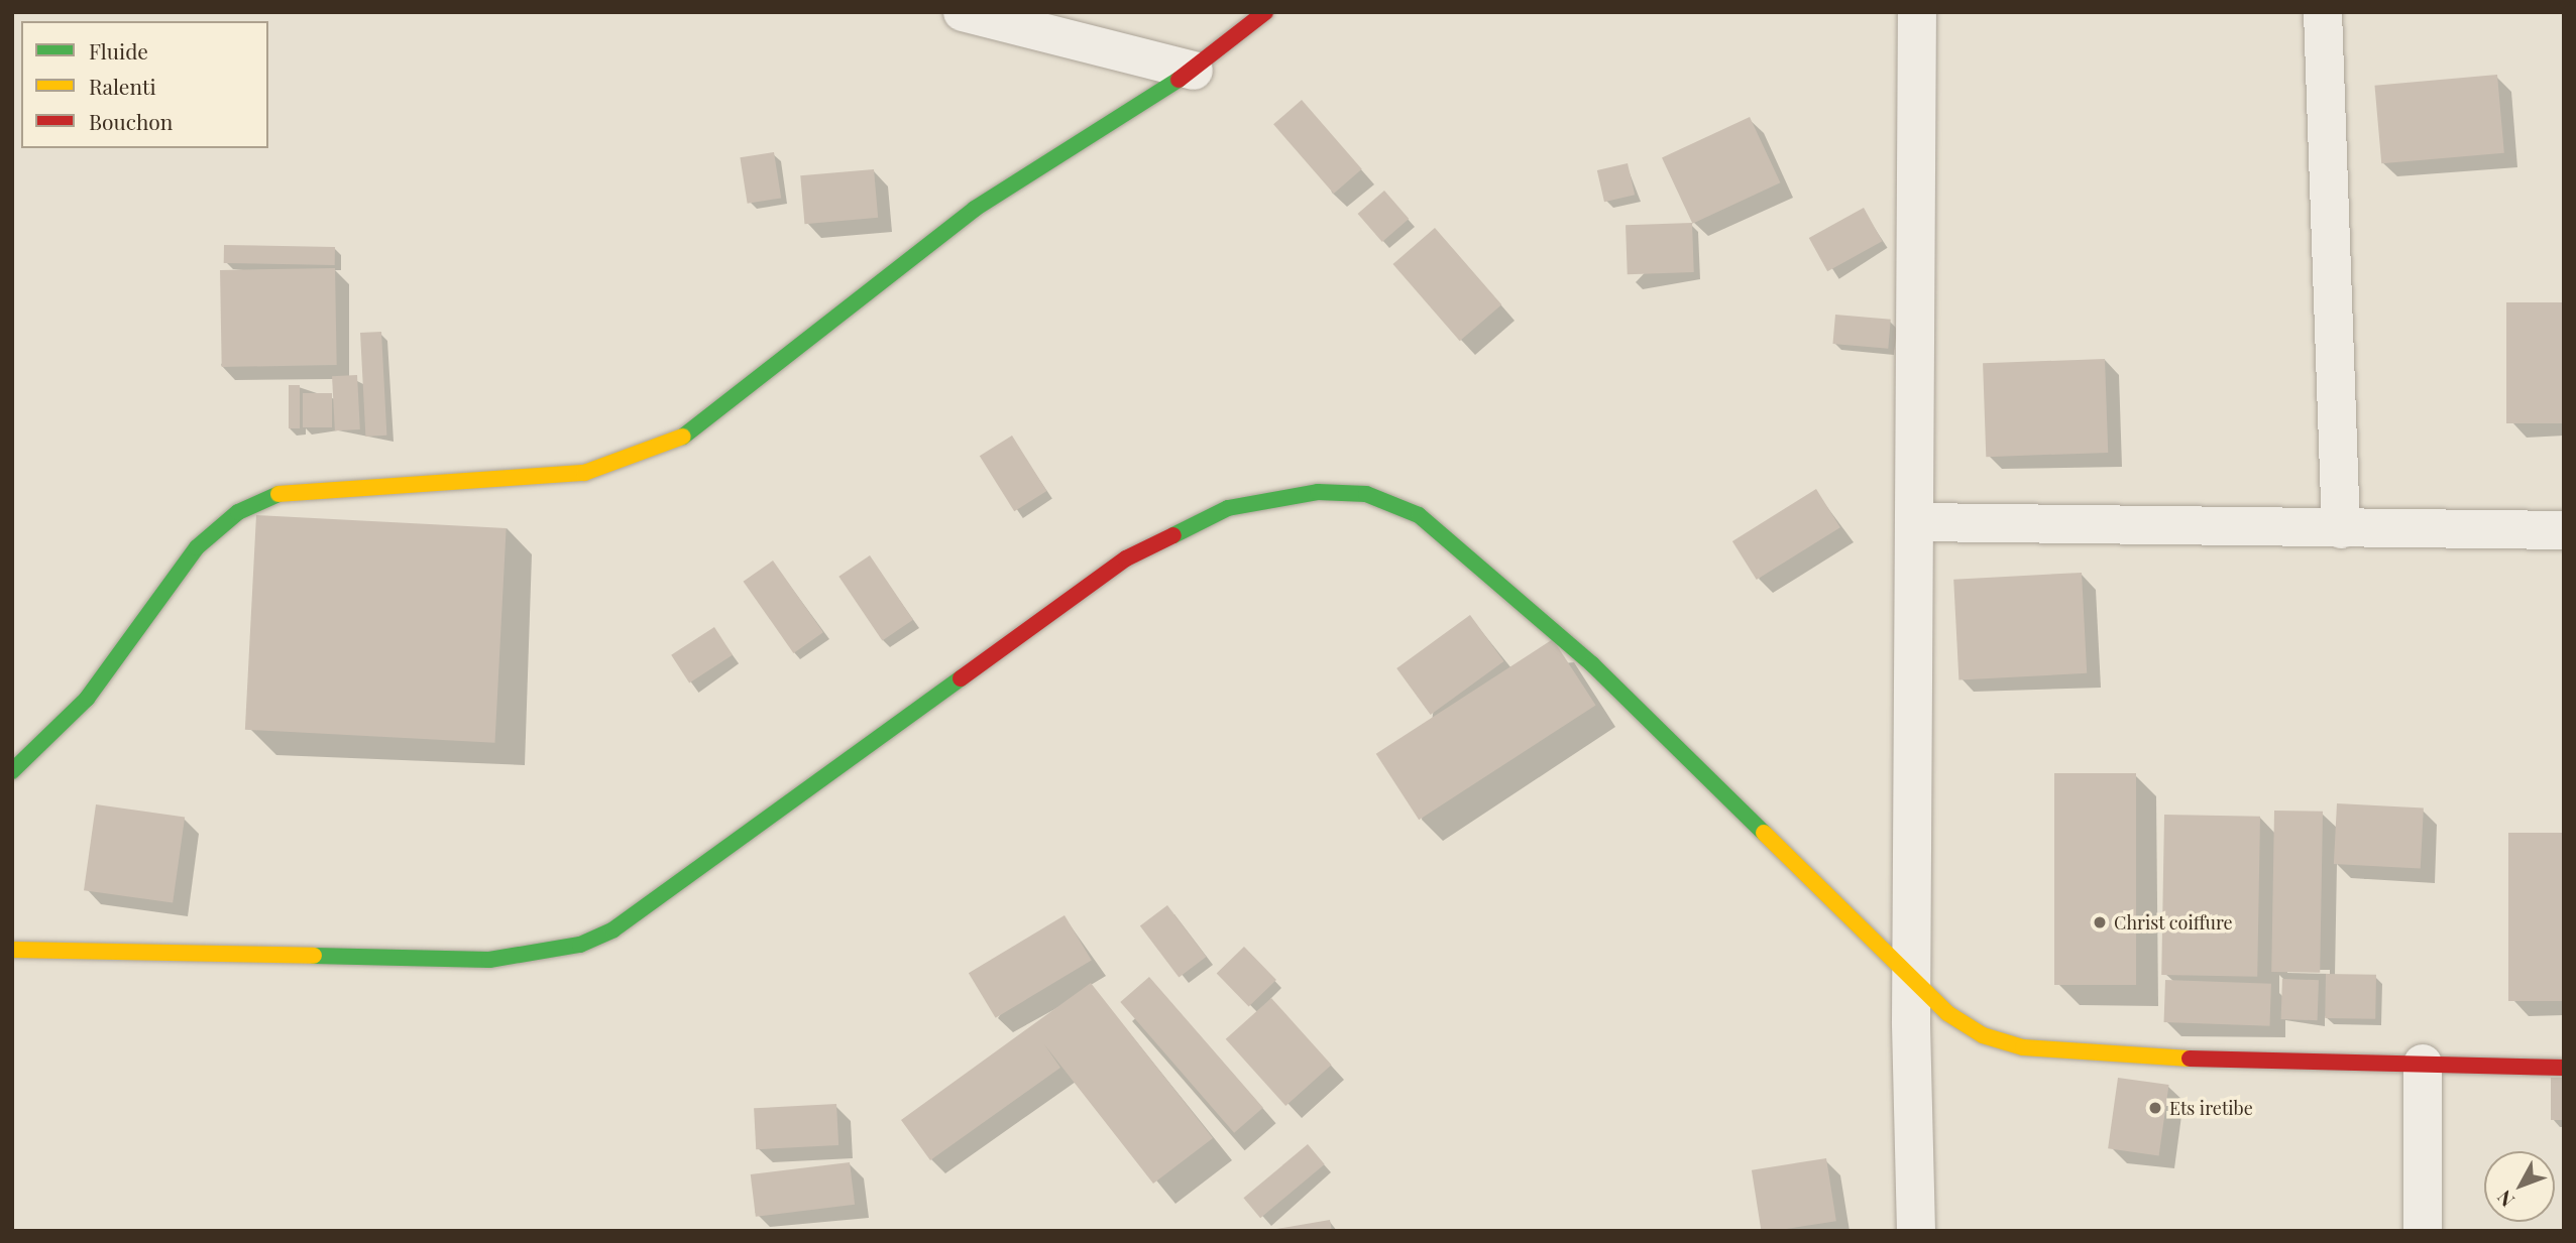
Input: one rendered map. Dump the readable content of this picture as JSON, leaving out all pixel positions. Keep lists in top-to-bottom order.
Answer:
{
  "places": ["Christ coiffure", "Ets iretibe"],
  "legend": ["Fluide", "Ralenti", "Bouchon"],
  "north": "bottom left"
}
